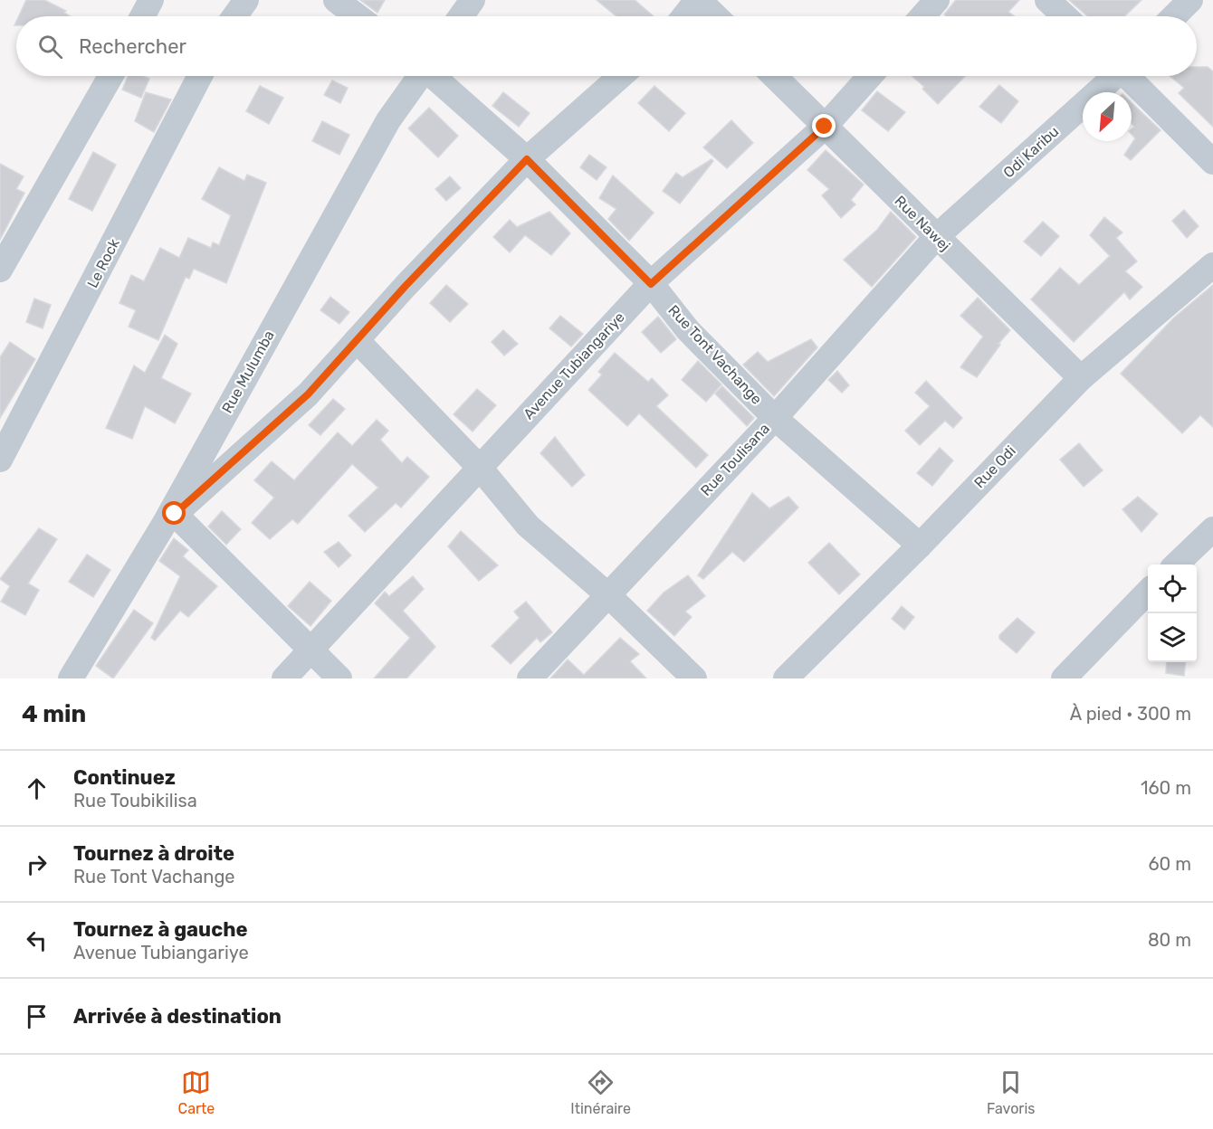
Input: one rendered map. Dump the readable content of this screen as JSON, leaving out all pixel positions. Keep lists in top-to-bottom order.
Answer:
{
  "streets": {
    "street": [
      "Odi Karibu",
      "Rue Nawej",
      "Le Rock",
      "Rue Tont Vachange",
      "Avenue Tubiangariye",
      "Rue Mulumba",
      "Rue Toulisana",
      "Rue Odi"
    ]
  },
  "crossings": [
    ["Odi Karibu", "Rue Nawej"],
    ["Odi Karibu", "Rue Toulisana"],
    ["Rue Nawej", "Avenue Tubiangariye"],
    ["Rue Nawej", "Rue Toulisana"],
    ["Rue Nawej", "Rue Odi"],
    ["Rue Tont Vachange", "Avenue Tubiangariye"],
    ["Rue Tont Vachange", "Rue Toulisana"],
    ["Rue Tont Vachange", "Rue Odi"]
  ],
  "north": "bottom left",
  "page": {
    "search": "Rechercher",
    "heading": ["4 min", "À pied · 300 m"],
    "list": [
      ["Continuez", "Rue Toubikilisa", "160 m"],
      ["Tournez à droite", "Rue Tont Vachange", "60 m"],
      ["Tournez à gauche", "Avenue Tubiangariye", "80 m"],
      "Arrivée à destination"
    ],
    "nav": ["Carte", "Itinéraire", "Favoris"]
  }
}
